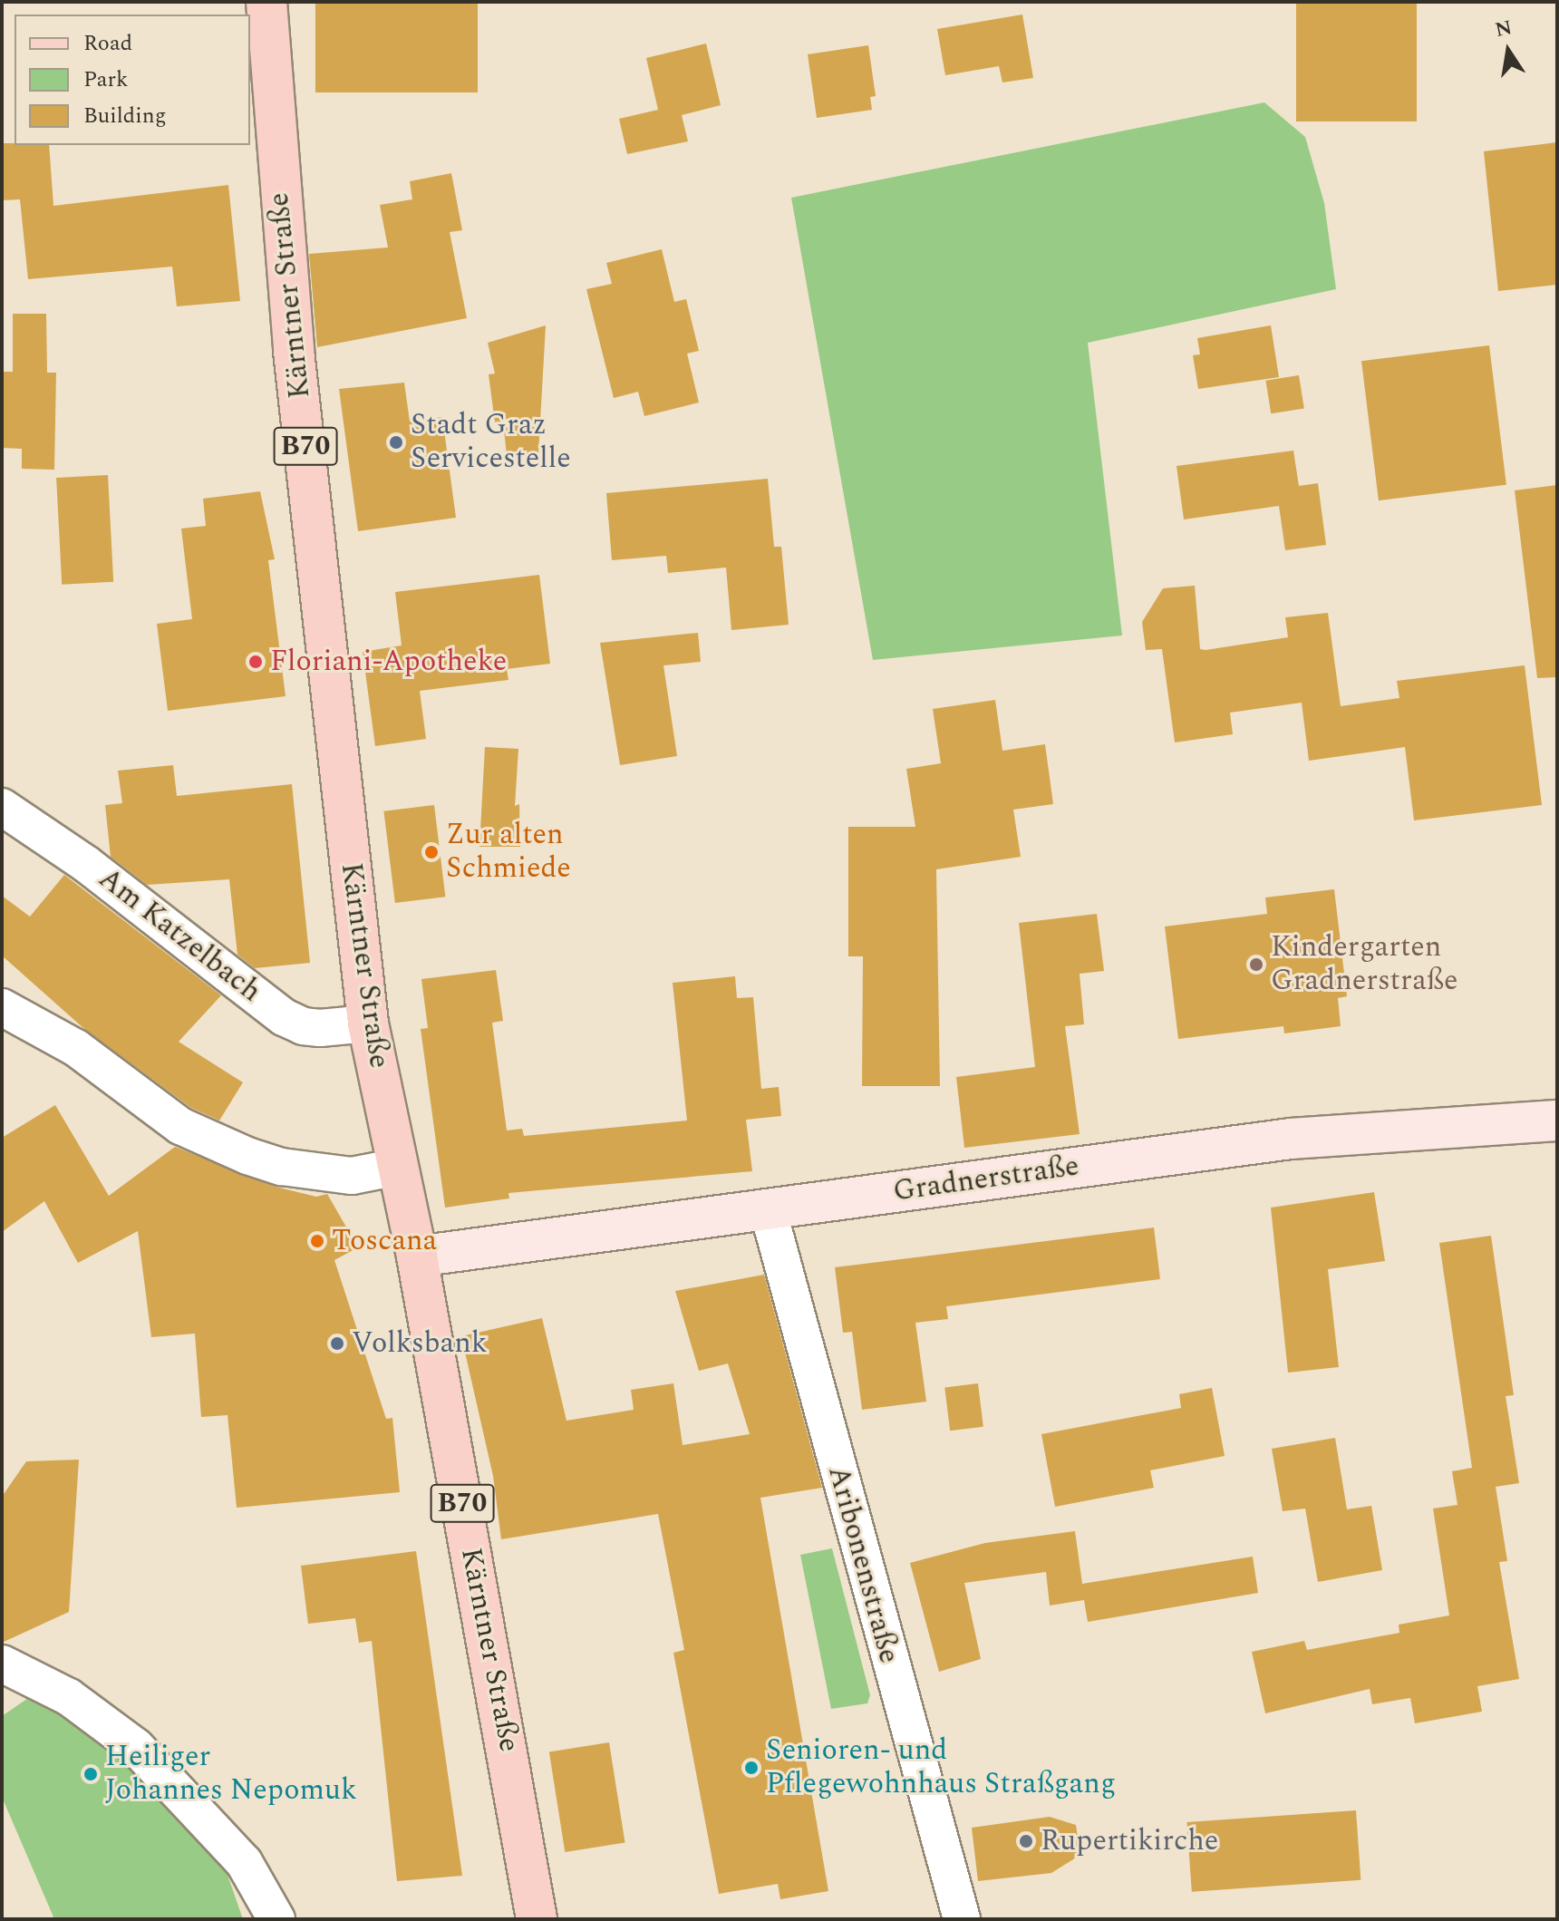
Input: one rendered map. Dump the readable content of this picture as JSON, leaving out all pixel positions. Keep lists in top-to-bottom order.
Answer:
{
  "streets": {
    "main road": ["Kärntner Straße", "B70", "Gradnerstraße"],
    "street": ["Am Katzelbach", "Aribonenstraße"]
  },
  "crossings": [
    ["Kärntner Straße", "Am Katzelbach"],
    ["Kärntner Straße", "Gradnerstraße"],
    ["Gradnerstraße", "Aribonenstraße"]
  ],
  "places": [
    "Stadt Graz Servicestelle",
    "Floriani-Apotheke",
    "Zur alten Schmiede",
    "Kindergarten Gradnerstraße",
    "Toscana",
    "Volksbank",
    "Senioren- und Pflegewohnhaus Straßgang",
    "Heiliger Johannes Nepomuk",
    "Rupertikirche"
  ],
  "legend": ["Road", "Park", "Building"],
  "north": "top"
}
